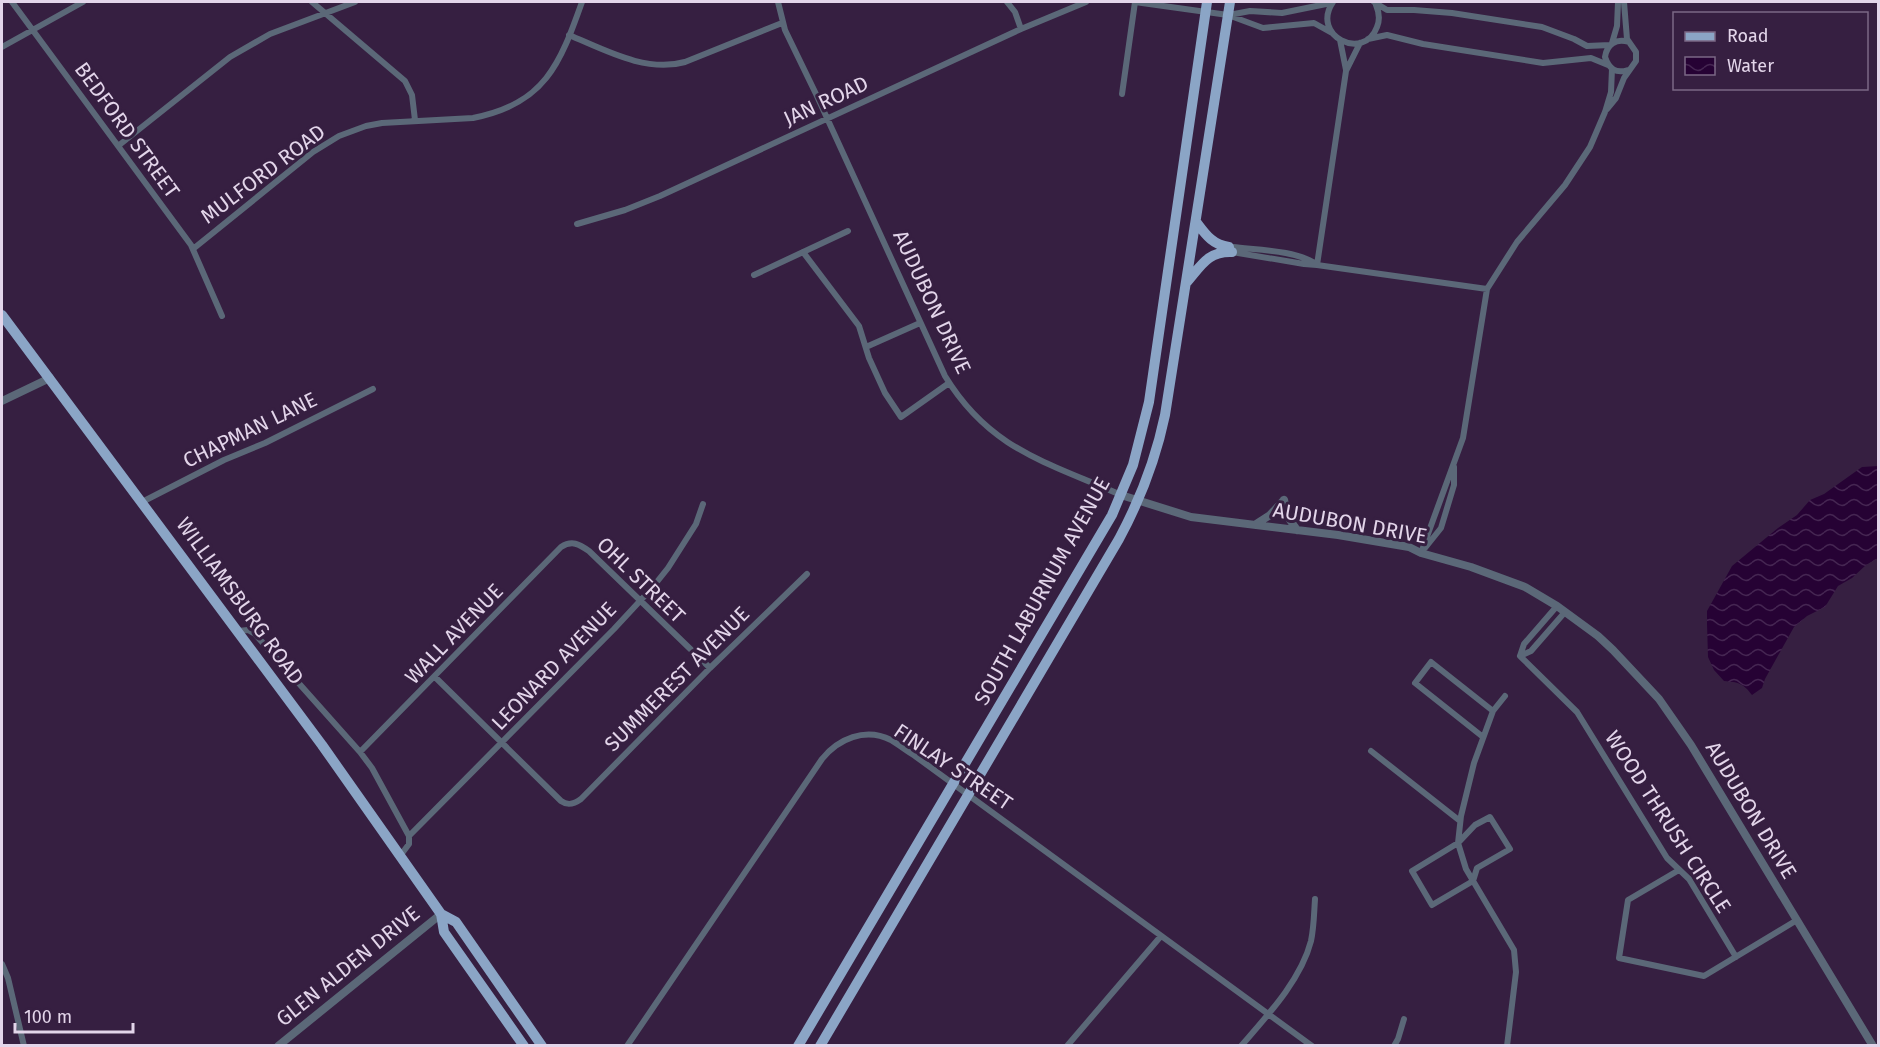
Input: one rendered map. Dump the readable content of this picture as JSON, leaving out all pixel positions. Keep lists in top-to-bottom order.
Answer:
{
  "streets": {
    "main road": ["SOUTH LABURNUM AVENUE", "WILLIAMSBURG ROAD"],
    "street": [
      "JAN ROAD",
      "BEDFORD STREET",
      "MULFORD ROAD",
      "AUDUBON DRIVE",
      "CHAPMAN LANE",
      "OHL STREET",
      "WALL AVENUE",
      "LEONARD AVENUE",
      "SUMMEREST AVENUE",
      "FINLAY STREET",
      "WOOD THRUSH CIRCLE",
      "GLEN ALDEN DRIVE"
    ]
  },
  "crossings": [
    ["JAN ROAD", "AUDUBON DRIVE"],
    ["BEDFORD STREET", "MULFORD ROAD"],
    ["AUDUBON DRIVE", "SOUTH LABURNUM AVENUE"],
    ["CHAPMAN LANE", "WILLIAMSBURG ROAD"],
    ["OHL STREET", "WALL AVENUE"],
    ["OHL STREET", "LEONARD AVENUE"],
    ["OHL STREET", "SUMMEREST AVENUE"],
    ["SOUTH LABURNUM AVENUE", "FINLAY STREET"],
    ["WILLIAMSBURG ROAD", "GLEN ALDEN DRIVE"],
    ["LEONARD AVENUE", "SUMMEREST AVENUE"]
  ],
  "legend": ["Road", "Water"],
  "scale_bar": "100 m"
}
